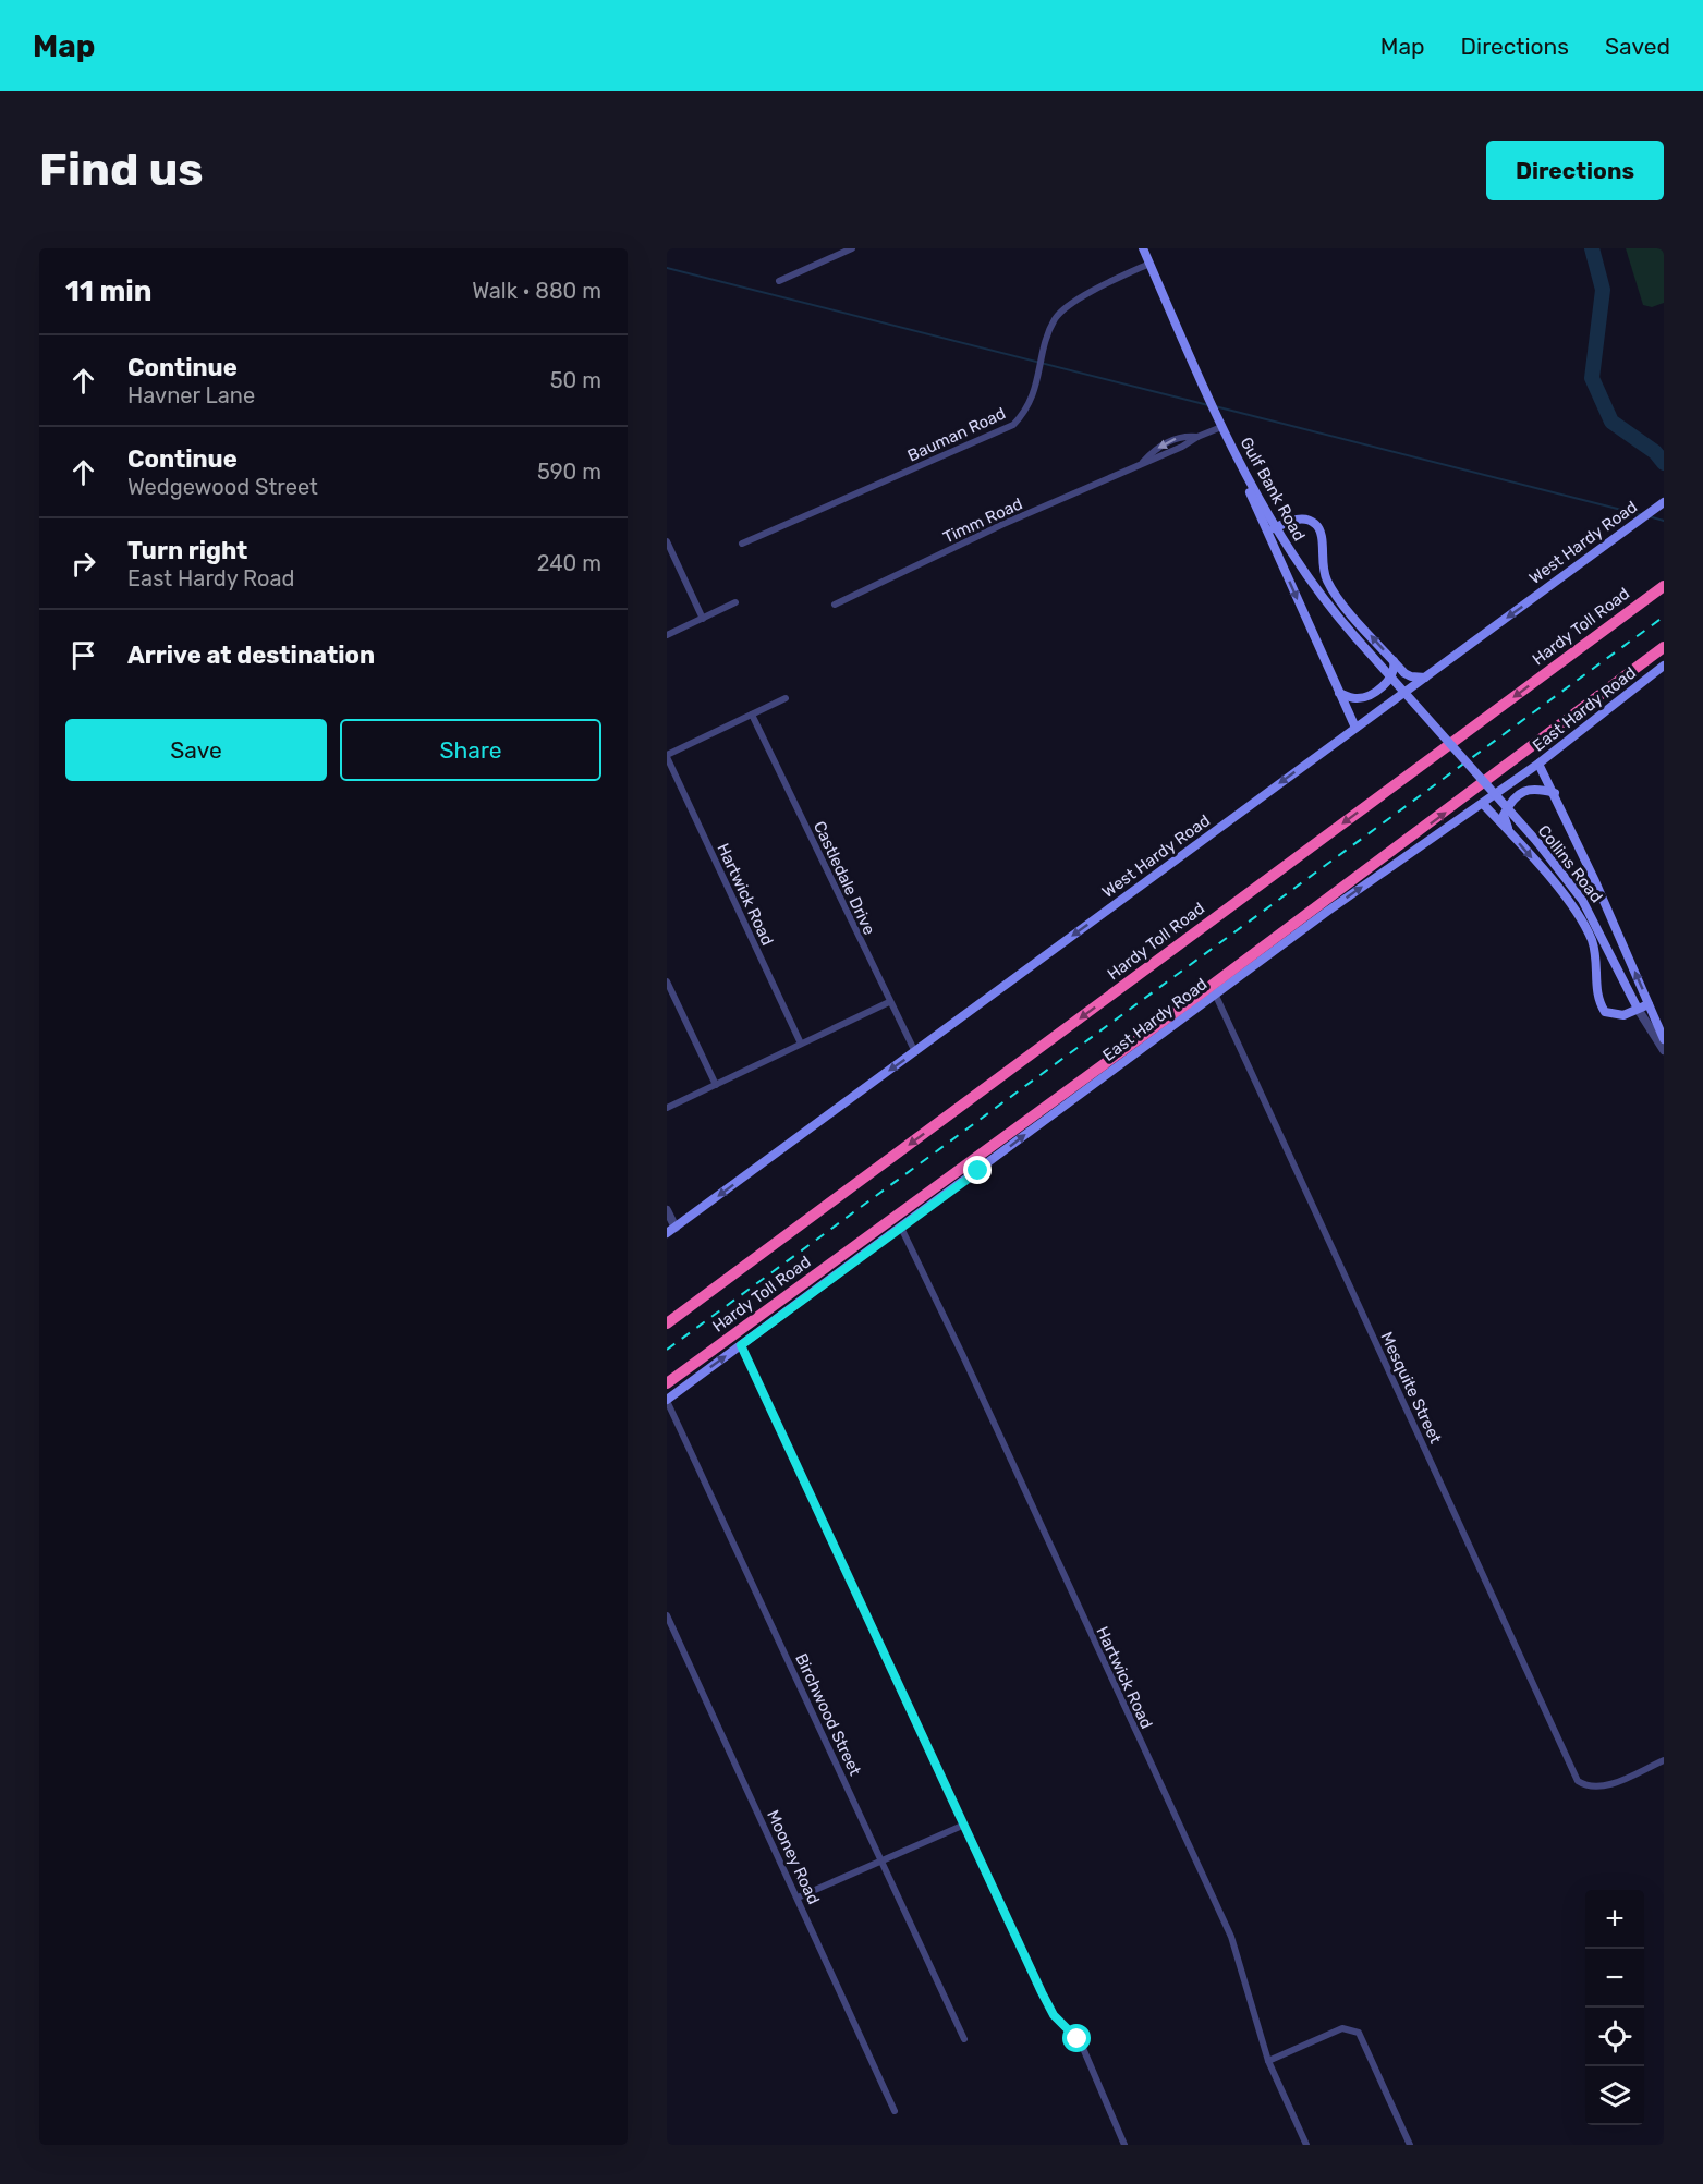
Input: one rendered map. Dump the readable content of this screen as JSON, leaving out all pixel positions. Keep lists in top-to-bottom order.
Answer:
{
  "streets": {
    "highway": ["Hardy Toll Road"],
    "main road": [
      "Gulf Bank Road",
      "West Hardy Road",
      "East Hardy Road",
      "Collins Road"
    ],
    "street": [
      "Bauman Road",
      "Timm Road",
      "Castledale Drive",
      "Hartwick Road",
      "Mesquite Street",
      "Birchwood Street",
      "Mooney Road"
    ]
  },
  "crossings": [
    ["Bauman Road", "Gulf Bank Road"],
    ["Gulf Bank Road", "Timm Road"],
    ["Gulf Bank Road", "Collins Road"],
    ["West Hardy Road", "Castledale Drive"],
    ["East Hardy Road", "Hartwick Road"],
    ["East Hardy Road", "Mesquite Street"],
    ["East Hardy Road", "Birchwood Street"]
  ],
  "one_way": ["West Hardy Road", "East Hardy Road"],
  "page": {
    "header": "Map",
    "nav": ["Map", "Directions", "Saved"],
    "buttons": [
      "Directions",
      ["Save", "Share"]
    ],
    "title": "Find us",
    "heading": ["11 min", "Walk · 880 m"],
    "list": [
      ["Continue", "Havner Lane", "50 m"],
      ["Continue", "Wedgewood Street", "590 m"],
      ["Turn right", "East Hardy Road", "240 m"],
      "Arrive at destination"
    ],
    "map_buttons": ["+", "−"]
  }
}
